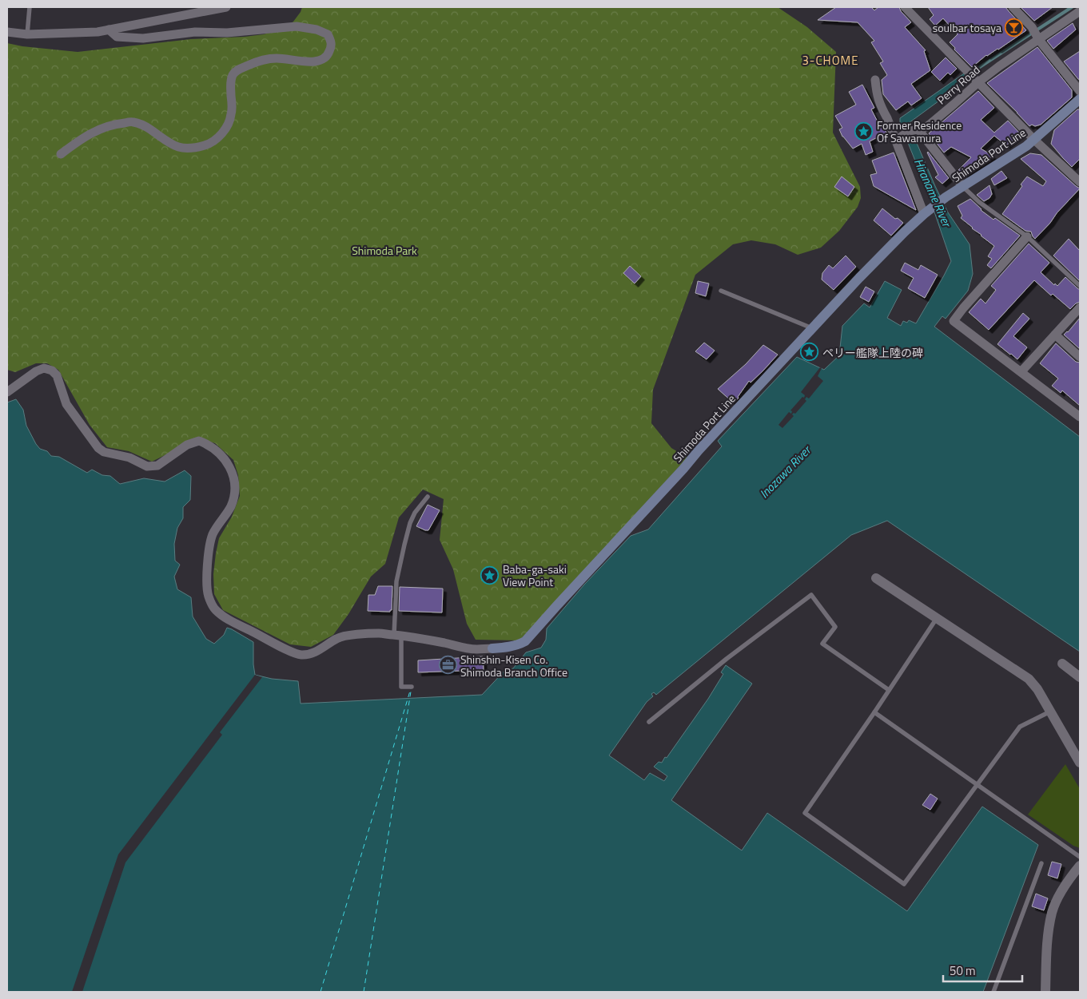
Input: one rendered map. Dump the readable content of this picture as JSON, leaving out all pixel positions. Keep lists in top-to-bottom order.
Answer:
{
  "streets": {
    "main road": ["Shimoda Port Line"],
    "street": ["Perry Road"]
  },
  "districts": ["3-CHOME"],
  "water": ["Hiraname River", "Inozawa River"],
  "parks": ["Shimoda Park"],
  "places": {
    "bar": ["soulbar tosaya"],
    "place": ["Former Residence Of Sawamura", "ペリー艦隊上陸の碑", "Baba-ga-saki View Point"],
    "office": ["Shinshin-Kisen Co. Shimoda Branch Office"]
  },
  "scale_bar": "50 m"
}
